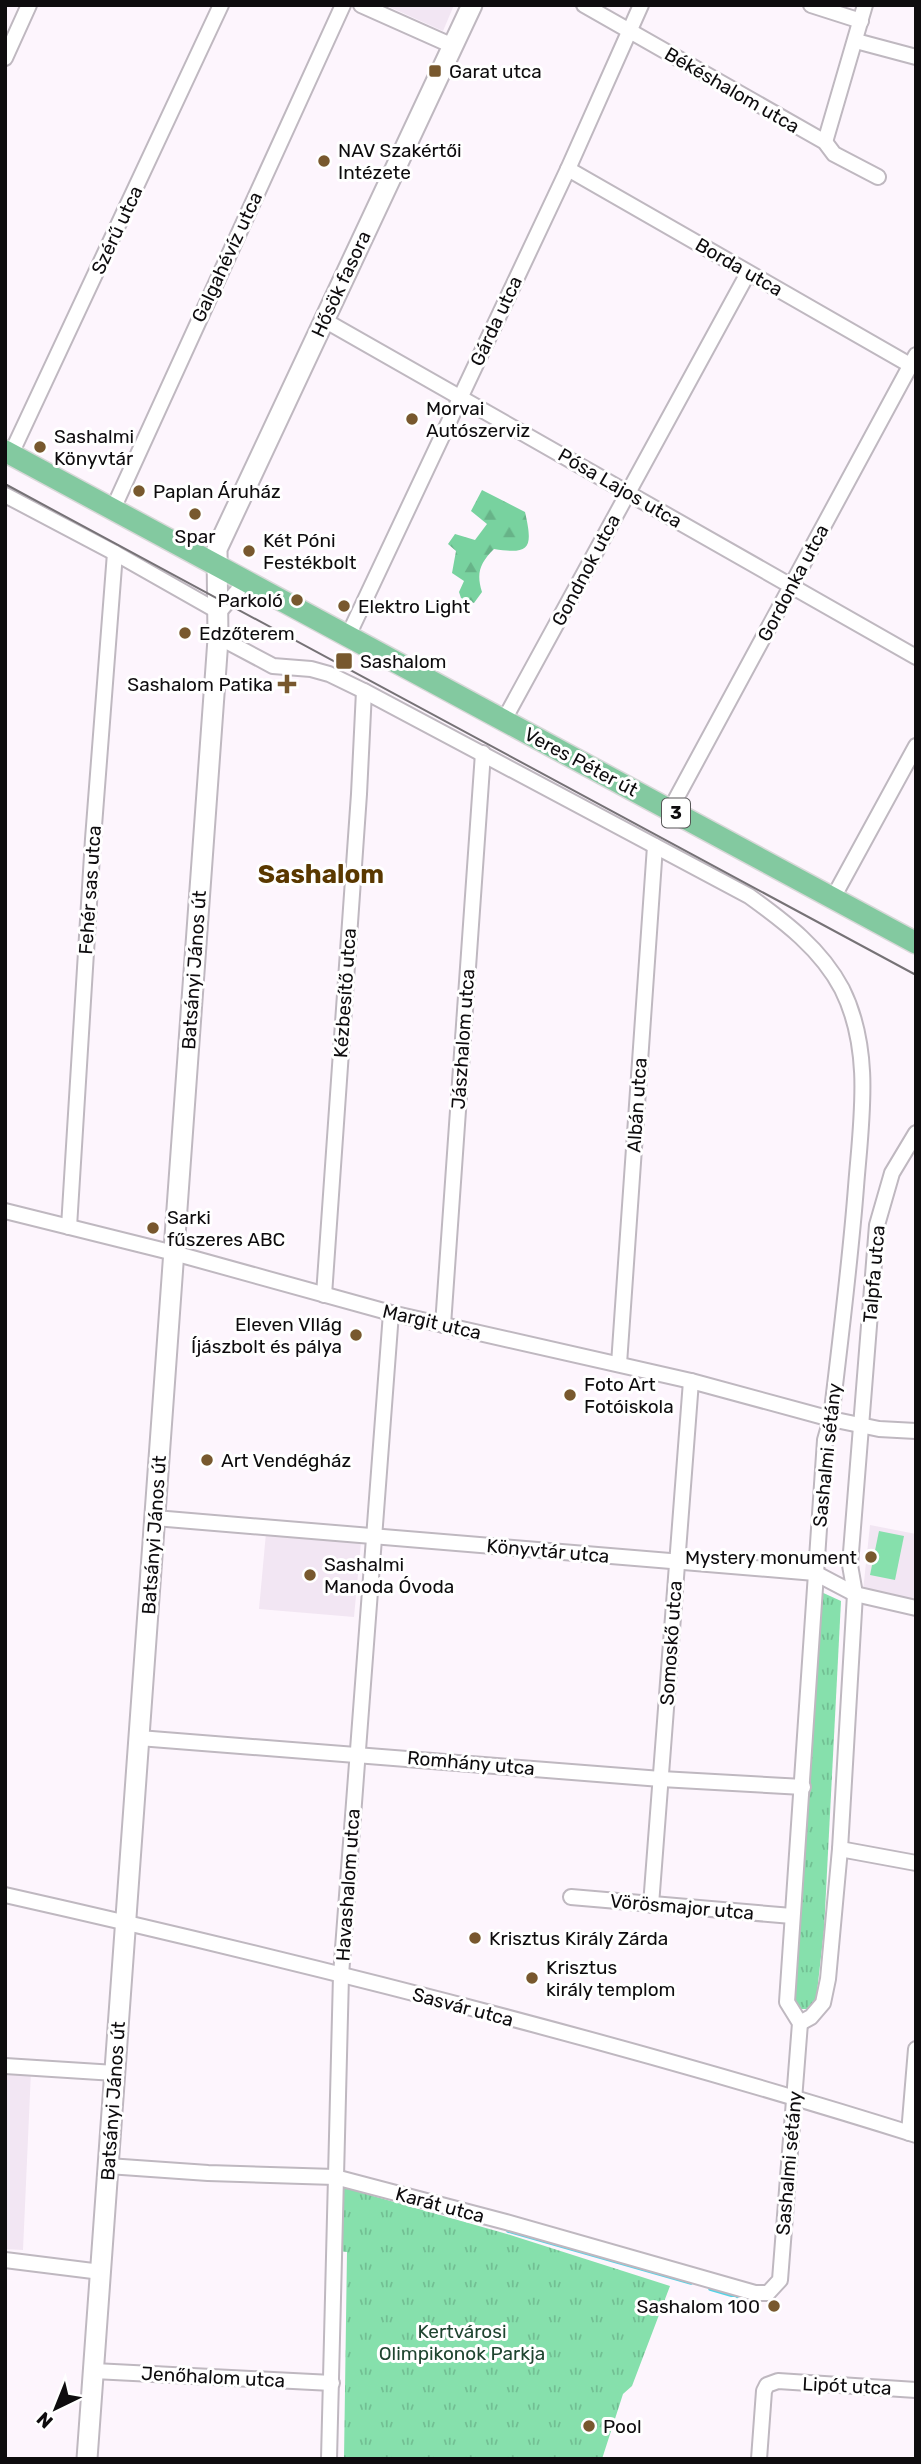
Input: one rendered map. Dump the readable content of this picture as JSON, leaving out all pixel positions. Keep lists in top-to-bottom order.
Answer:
{
  "streets": {
    "main road": ["Veres Péter út", "3"],
    "street": [
      "Békéshalom utca",
      "Szérű utca",
      "Galgahévíz utca",
      "Borda utca",
      "Hősök fasora",
      "Gárda utca",
      "Pósa Lajos utca",
      "Gondnok utca",
      "Gordonka utca",
      "Fehér sas utca",
      "Batsányi János út",
      "Kézbesítő utca",
      "Jászhalom utca",
      "Albán utca",
      "Talpfa utca",
      "Margit utca",
      "Sashalmi sétány",
      "Könyvtár utca",
      "Somoskő utca",
      "Romhány utca",
      "Havashalom utca",
      "Vörösmajor utca",
      "Sasvár utca",
      "Karát utca",
      "Jenőhalom utca",
      "Lipót utca"
    ]
  },
  "crossings": [
    ["Békéshalom utca", "Gárda utca"],
    ["Szérű utca", "Veres Péter út"],
    ["Galgahévíz utca", "Veres Péter út"],
    ["Borda utca", "Gárda utca"],
    ["Borda utca", "Gondnok utca"],
    ["Borda utca", "Gordonka utca"],
    ["Hősök fasora", "Pósa Lajos utca"],
    ["Hősök fasora", "Veres Péter út"],
    ["Hősök fasora", "Batsányi János út"],
    ["Gárda utca", "Pósa Lajos utca"],
    ["Gárda utca", "Veres Péter út"],
    ["Pósa Lajos utca", "Gondnok utca"],
    ["Pósa Lajos utca", "Gordonka utca"],
    ["Gondnok utca", "Veres Péter út"],
    ["Gordonka utca", "Veres Péter út"],
    ["Veres Péter út", "Batsányi János út"],
    ["Veres Péter út", "Kézbesítő utca"],
    ["Veres Péter út", "Jászhalom utca"],
    ["Veres Péter út", "Albán utca"],
    ["Veres Péter út", "Sashalmi sétány"],
    ["Fehér sas utca", "Margit utca"],
    ["Batsányi János út", "Margit utca"],
    ["Batsányi János út", "Könyvtár utca"],
    ["Batsányi János út", "Romhány utca"],
    ["Batsányi János út", "Sasvár utca"],
    ["Batsányi János út", "Karát utca"],
    ["Batsányi János út", "Jenőhalom utca"],
    ["Kézbesítő utca", "Margit utca"],
    ["Jászhalom utca", "Margit utca"],
    ["Albán utca", "Margit utca"],
    ["Talpfa utca", "Margit utca"],
    ["Talpfa utca", "Sashalmi sétány"],
    ["Margit utca", "Sashalmi sétány"],
    ["Margit utca", "Somoskő utca"],
    ["Margit utca", "Havashalom utca"],
    ["Sashalmi sétány", "Könyvtár utca"],
    ["Sashalmi sétány", "Romhány utca"],
    ["Sashalmi sétány", "Vörösmajor utca"],
    ["Sashalmi sétány", "Sasvár utca"],
    ["Sashalmi sétány", "Karát utca"],
    ["Könyvtár utca", "Somoskő utca"],
    ["Könyvtár utca", "Havashalom utca"],
    ["Somoskő utca", "Romhány utca"],
    ["Somoskő utca", "Vörösmajor utca"],
    ["Romhány utca", "Havashalom utca"],
    ["Havashalom utca", "Sasvár utca"],
    ["Havashalom utca", "Karát utca"],
    ["Havashalom utca", "Jenőhalom utca"]
  ],
  "districts": ["Sashalom"],
  "parks": ["Kertvárosi Olimpikonok Parkja"],
  "places": {
    "transit": ["Garat utca", "Sashalom"],
    "other": [
      "NAV Szakértői Intézete",
      "Morvai Autószerviz",
      "Sashalmi Könyvtár",
      "Paplan Áruház",
      "Spar",
      "Két Póni Festékbolt",
      "Parkoló",
      "Elektro Light",
      "Edzőterem",
      "Sarki fűszeres ABC",
      "Eleven VIlág Íjászbolt és pálya",
      "Foto Art Fotóiskola",
      "Art Vendégház",
      "Mystery monument",
      "Sashalmi Manoda Óvoda",
      "Krisztus Király Zárda",
      "Krisztus király templom",
      "Sashalom 100",
      "Pool"
    ],
    "health": ["Sashalom Patika"]
  },
  "north": "bottom left"
}
